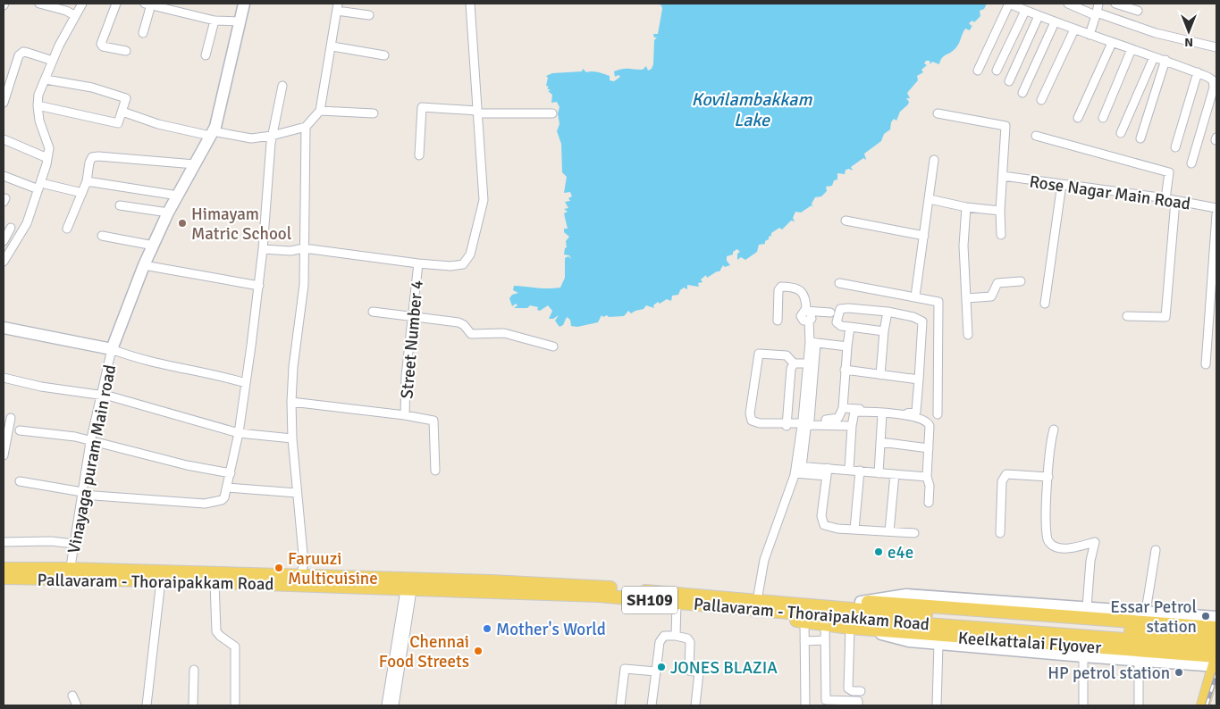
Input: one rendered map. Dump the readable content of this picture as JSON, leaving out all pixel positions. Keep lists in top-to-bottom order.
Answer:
{
  "streets": {
    "main road": ["Pallavaram - Thoraipakkam Road", "SH109", "Keelkattalai Flyover"],
    "street": ["Rose Nagar Main Road", "Street Number 4", "Vinayaga puram Main road"]
  },
  "crossings": [
    ["Vinayaga puram Main road", "Pallavaram - Thoraipakkam Road"],
    ["Pallavaram - Thoraipakkam Road", "Keelkattalai Flyover"]
  ],
  "water": ["Kovilambakkam Lake"],
  "places": [
    "Himayam Matric School",
    "e4e",
    "Faruuzi Multicuisine",
    "Essar Petrol station",
    "Mother's World",
    "Chennai Food Streets",
    "JONES BLAZIA",
    "HP petrol station"
  ],
  "north": "bottom"
}
